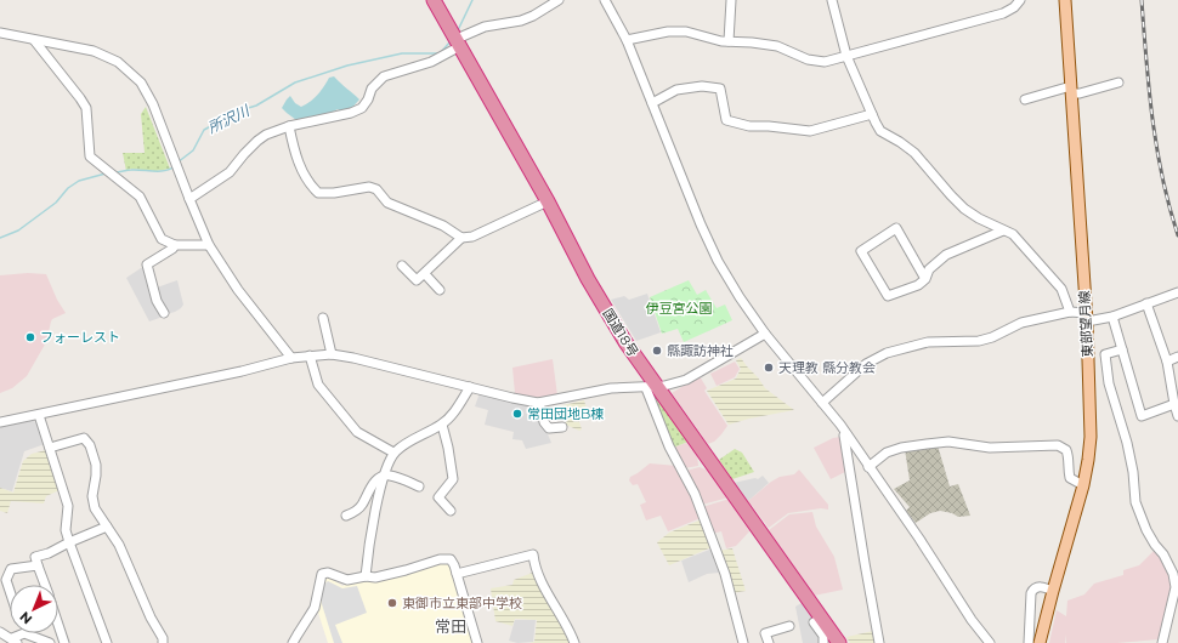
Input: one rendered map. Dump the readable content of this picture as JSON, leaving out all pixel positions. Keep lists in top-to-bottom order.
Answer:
{
  "streets": {
    "highway": ["国道18号"],
    "main road": ["東部望月線"]
  },
  "districts": ["常田"],
  "water": ["所沢川"],
  "parks": ["伊豆宮公園"],
  "places": [
    "フォーレスト",
    "縣諏訪神社",
    "天理教 縣分教会",
    "常田団地B棟",
    "東御市立東部中学校"
  ],
  "north": "bottom left"
}
